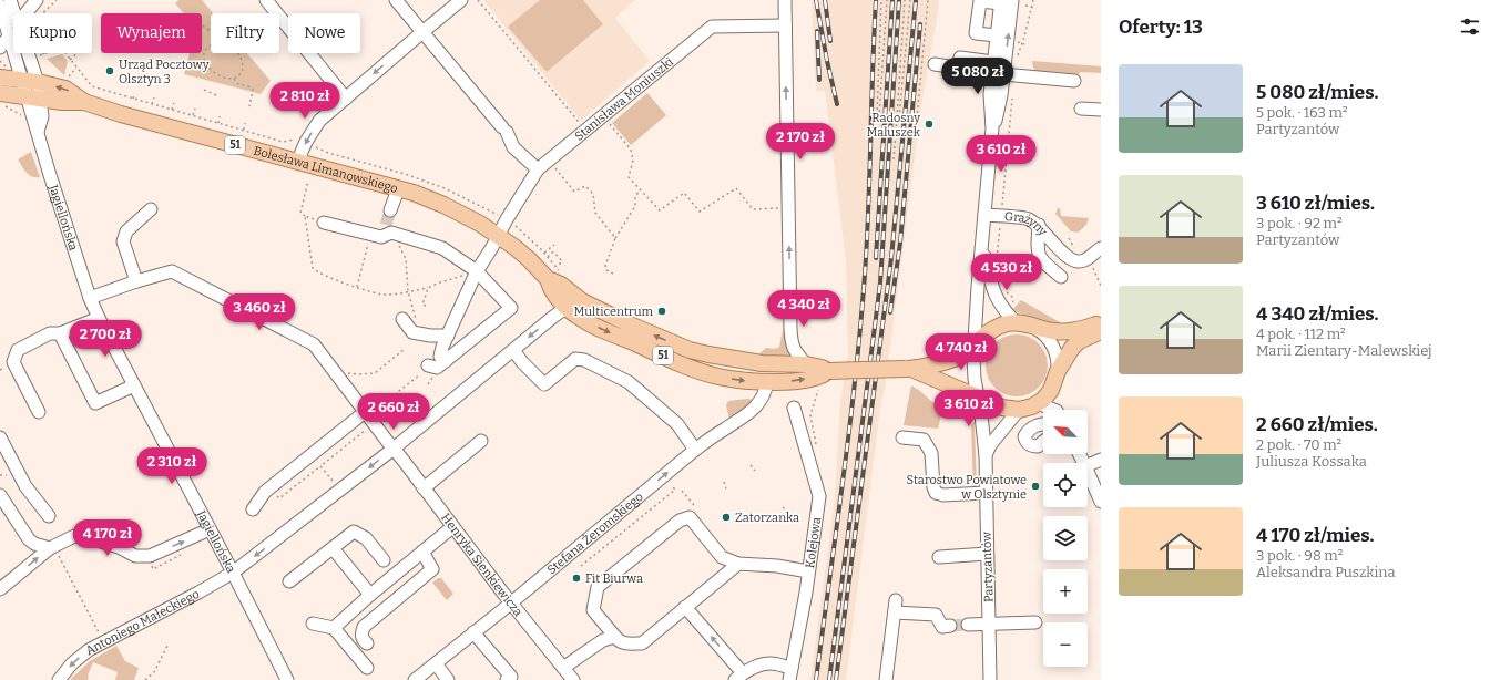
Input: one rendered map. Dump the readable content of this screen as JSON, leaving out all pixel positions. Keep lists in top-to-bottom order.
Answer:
{
  "streets": {
    "main road": ["51", "Bolesława Limanowskiego"],
    "street": [
      "Stanisława Moniuszki",
      "Jagiellońska",
      "Grażyny",
      "Stefana Żeromskiego",
      "Kolejowa",
      "Henryka Sienkiewicza",
      "Partyzantów",
      "Antoniego Małeckiego"
    ]
  },
  "crossings": [
    ["Stanisława Moniuszki", "Bolesława Limanowskiego"],
    ["51", "Bolesława Limanowskiego"],
    ["51", "Jagiellońska"],
    ["51", "Partyzantów"],
    ["Bolesława Limanowskiego", "Jagiellońska"],
    ["Bolesława Limanowskiego", "Stefana Żeromskiego"],
    ["Bolesława Limanowskiego", "Partyzantów"],
    ["Bolesława Limanowskiego", "Antoniego Małeckiego"],
    ["Jagiellońska", "Henryka Sienkiewicza"],
    ["Jagiellońska", "Antoniego Małeckiego"],
    ["Stefana Żeromskiego", "Henryka Sienkiewicza"],
    ["Henryka Sienkiewicza", "Antoniego Małeckiego"]
  ],
  "one_way": ["Stefana Żeromskiego"],
  "places": [
    "Urząd Pocztowy Olsztyn 3",
    "Radosny Maluszek",
    "Multicentrum",
    "Starostwo Powiatowe w Olsztynie",
    "Zatorzanka",
    "Fit Biurwa"
  ],
  "north": "top left",
  "page": {
    "heading": "Oferty: 13",
    "chip": [
      "Kupno",
      "Wynajem",
      "Filtry",
      "Nowe"
    ],
    "list": [
      {
        "name": "5 080 zł/mies.",
        "note": "5 pok. · 163 m² · Partyzantów"
      },
      {
        "name": "3 610 zł/mies.",
        "note": "3 pok. · 92 m² · Partyzantów"
      },
      {
        "name": "4 340 zł/mies.",
        "note": "4 pok. · 112 m² · Marii Zientary-Malewskiej"
      },
      {
        "name": "2 660 zł/mies.",
        "note": "2 pok. · 70 m² · Juliusza Kossaka"
      },
      {
        "name": "4 170 zł/mies.",
        "note": "3 pok. · 98 m² · Aleksandra Puszkina"
      }
    ],
    "price": [
      "5 080 zł",
      "2 810 zł",
      "2 170 zł",
      "3 610 zł",
      "4 530 zł",
      "4 340 zł",
      "3 460 zł",
      "2 700 zł",
      "4 740 zł",
      "3 610 zł",
      "2 660 zł",
      "2 310 zł",
      "4 170 zł"
    ],
    "map_buttons": ["+", "−"]
  }
}
